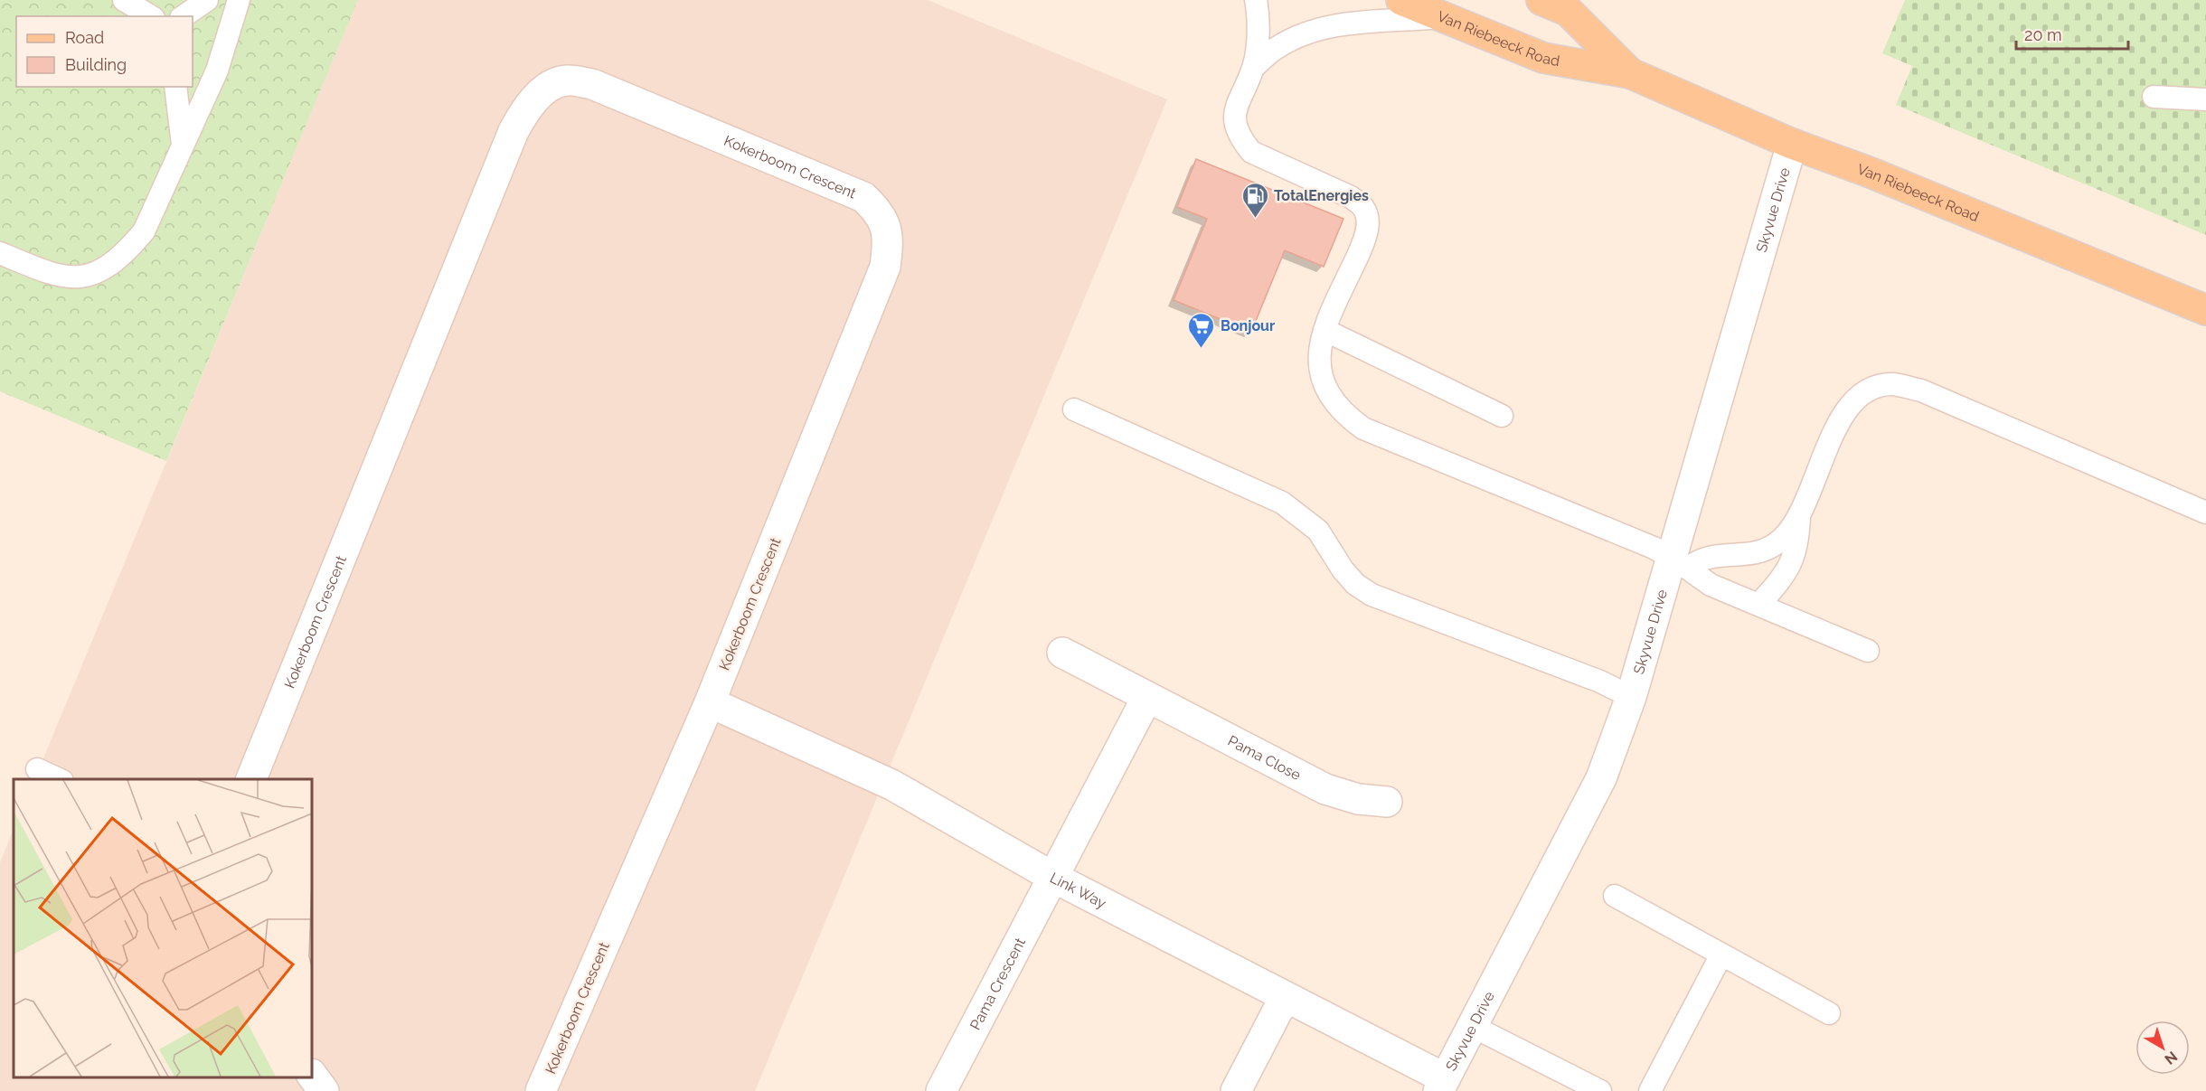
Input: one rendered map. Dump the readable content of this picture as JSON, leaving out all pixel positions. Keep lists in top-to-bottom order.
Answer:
{
  "streets": {
    "main road": ["Van Riebeeck Road"],
    "street": [
      "Kokerboom Crescent",
      "Skyvue Drive",
      "Pama Close",
      "Link Way",
      "Pama Crescent"
    ]
  },
  "crossings": [
    ["Van Riebeeck Road", "Skyvue Drive"],
    ["Kokerboom Crescent", "Link Way"],
    ["Skyvue Drive", "Link Way"],
    ["Link Way", "Pama Crescent"]
  ],
  "places": {
    "fuel station": ["TotalEnergies"],
    "supermarket": ["Bonjour"]
  },
  "legend": ["Road", "Building"],
  "scale_bar": "20 m",
  "north": "bottom right"
}
